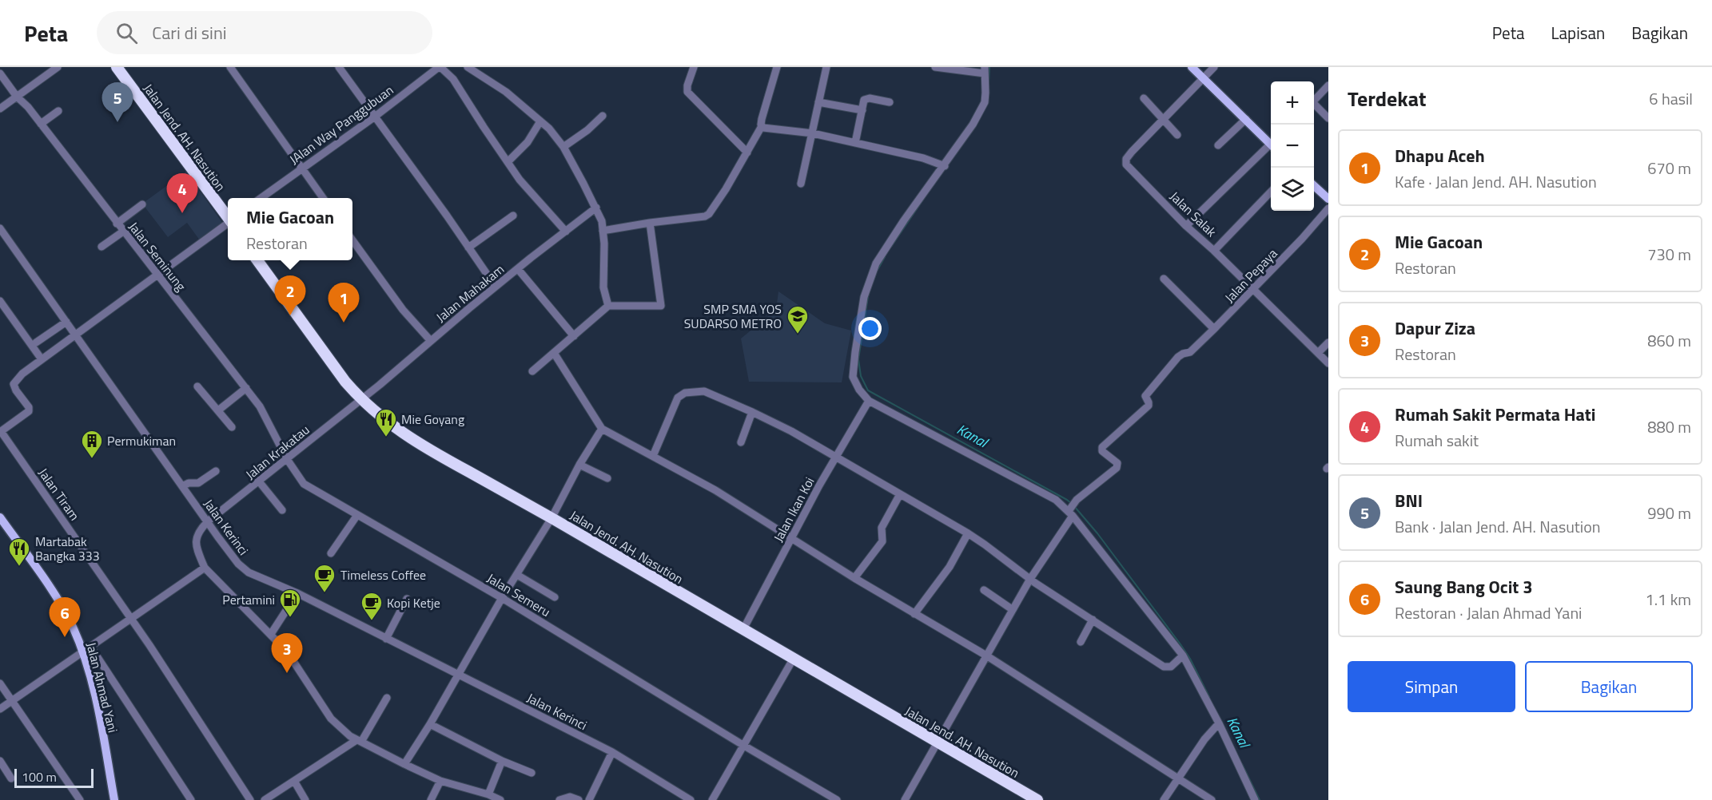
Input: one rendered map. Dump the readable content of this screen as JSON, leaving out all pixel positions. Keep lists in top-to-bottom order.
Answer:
{
  "streets": {
    "highway": ["Jalan Jend. AH. Nasution"],
    "main road": ["Jalan Ahmad Yani"],
    "street": [
      "JAlan Way Panggubuan",
      "Jalan Salak",
      "Jalan Seminung",
      "Jalan Pepaya",
      "Jalan Mahakam",
      "Jalan Krakatau",
      "Jalan Tiram",
      "Jalan Ikan Koi",
      "Jalan Kerinci",
      "Jalan Semeru"
    ]
  },
  "crossings": [
    ["Jalan Jend. AH. Nasution", "Jalan Mahakam"],
    ["Jalan Jend. AH. Nasution", "Jalan Krakatau"],
    ["Jalan Jend. AH. Nasution", "Jalan Ikan Koi"],
    ["Jalan Salak", "Jalan Pepaya"],
    ["Jalan Seminung", "Jalan Krakatau"],
    ["Jalan Seminung", "Jalan Semeru"],
    ["Jalan Mahakam", "Jalan Krakatau"],
    ["Jalan Krakatau", "Jalan Kerinci"],
    ["Jalan Krakatau", "Jalan Semeru"]
  ],
  "water": ["Kanal"],
  "places": {
    "school or university": ["SMP SMA YOS SUDARSO METRO"],
    "restaurant": ["Mie Goyang", "Martabak Bangka 333"],
    "building": ["Permukiman"],
    "cafe": ["Timeless Coffee", "Kopi Ketje"],
    "fuel station": ["Pertamini"]
  },
  "scale_bar": "100 m",
  "page": {
    "header": "Peta",
    "search": "Cari di sini",
    "nav": ["Peta", "Lapisan", "Bagikan"],
    "heading": ["Terdekat", "6 hasil"],
    "map_buttons": ["+", "−"],
    "pins": [
      "5",
      "4",
      "2",
      "1",
      "6",
      "3"
    ],
    "list": [
      {
        "mark": "1",
        "name": "Dhapu Aceh",
        "note": "Kafe · Jalan Jend. AH. Nasution",
        "value": "670 m"
      },
      {
        "mark": "2",
        "name": "Mie Gacoan",
        "note": "Restoran",
        "value": "730 m"
      },
      {
        "mark": "3",
        "name": "Dapur Ziza",
        "note": "Restoran",
        "value": "860 m"
      },
      {
        "mark": "4",
        "name": "Rumah Sakit Permata Hati",
        "note": "Rumah sakit",
        "value": "880 m"
      },
      {
        "mark": "5",
        "name": "BNI",
        "note": "Bank · Jalan Jend. AH. Nasution",
        "value": "990 m"
      },
      {
        "mark": "6",
        "name": "Saung Bang Ocit 3",
        "note": "Restoran · Jalan Ahmad Yani",
        "value": "1.1 km"
      }
    ],
    "popup": ["Mie Gacoan", "Restoran"],
    "buttons": ["Simpan", "Bagikan"],
    "scale": "100 m"
  }
}
